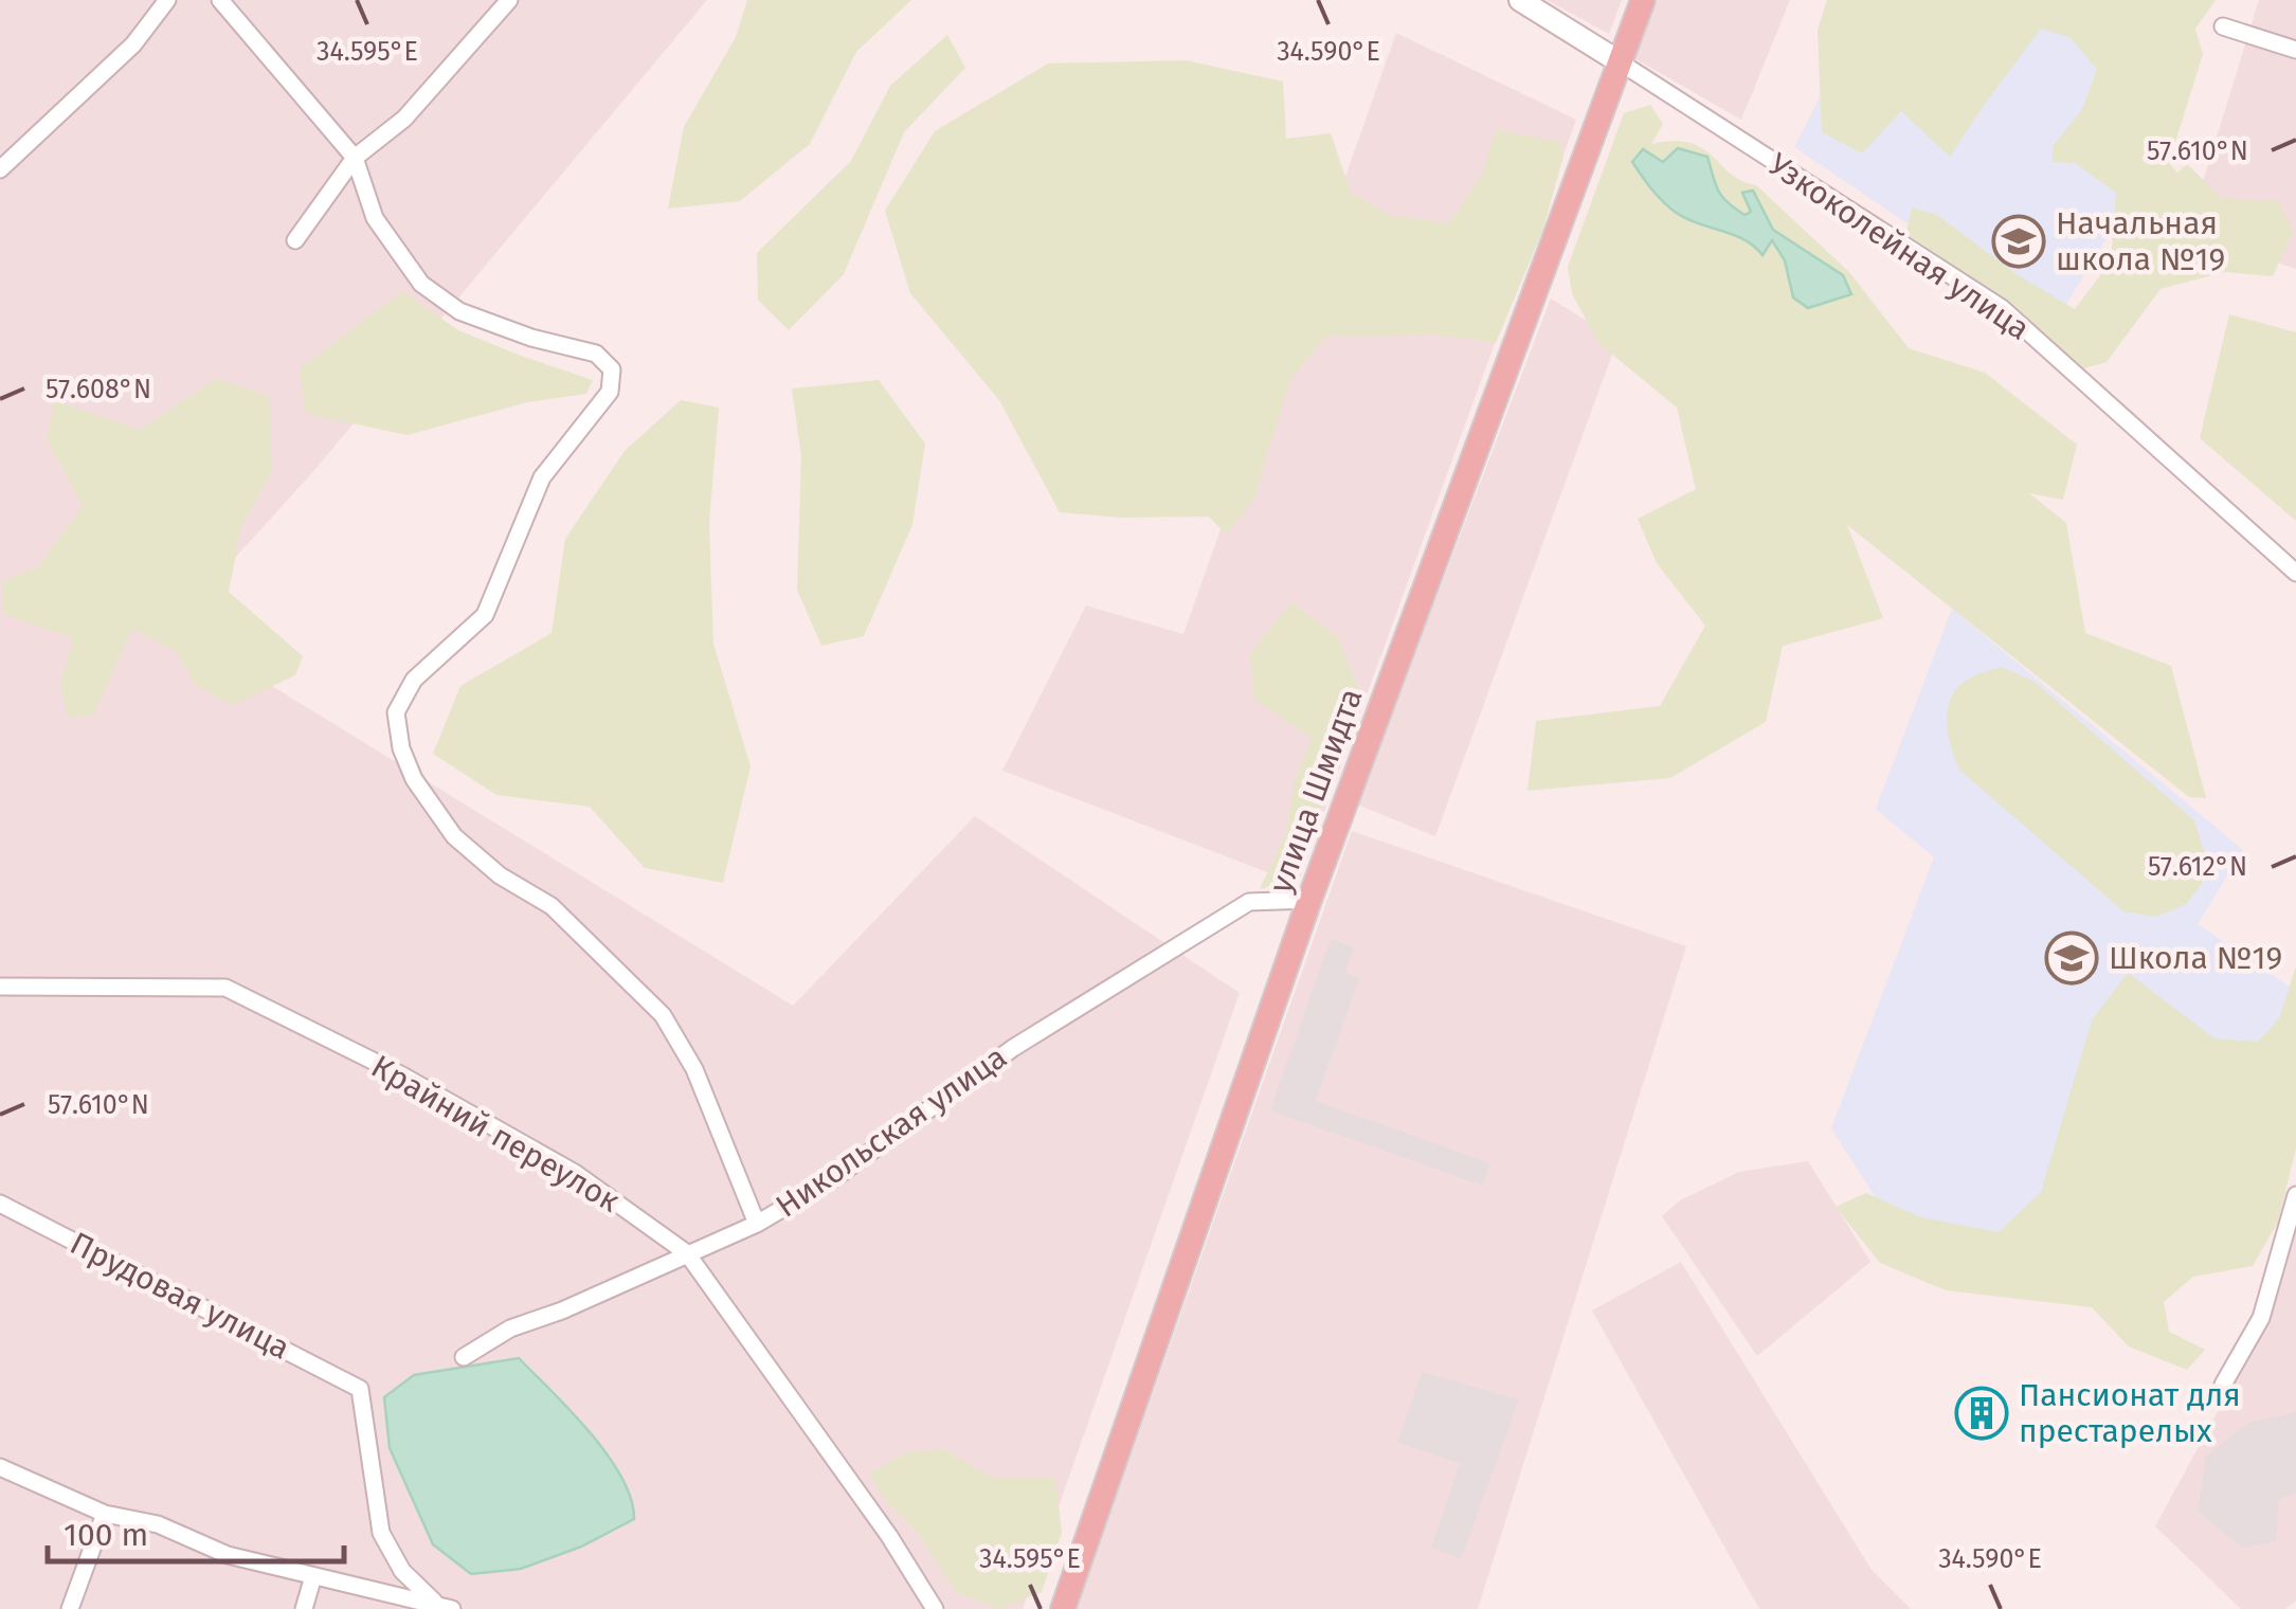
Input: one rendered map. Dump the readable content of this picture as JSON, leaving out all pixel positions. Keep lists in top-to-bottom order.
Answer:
{
  "streets": {
    "main road": ["улица Шмидта"],
    "street": [
      "Узкоколейная улица",
      "Никольская улица",
      "Крайний переулок",
      "Прудовая улица"
    ]
  },
  "crossings": [
    ["Узкоколейная улица", "улица Шмидта"],
    ["улица Шмидта", "Никольская улица"],
    ["Никольская улица", "Крайний переулок"]
  ],
  "places": {
    "school or university": ["Начальная школа №19", "Школа №19"],
    "building": ["Пансионат для престарелых"]
  },
  "scale_bar": "100 m",
  "coordinates": [
    "34.595°E",
    "34.590°E",
    "57.610°N",
    "57.608°N",
    "57.612°N"
  ]
}
